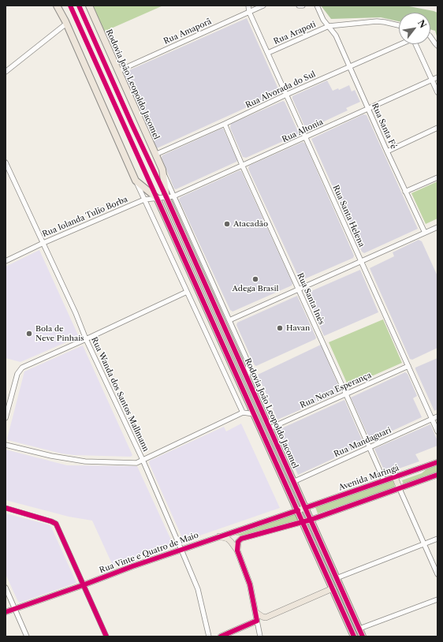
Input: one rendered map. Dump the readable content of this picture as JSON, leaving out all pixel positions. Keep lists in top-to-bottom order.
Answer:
{
  "streets": {
    "highway": ["Rodovia João Leopoldo Jacomel"],
    "main road": ["Avenida Maringá", "Rua Vinte e Quatro de Maio"],
    "street": [
      "Rua Amaporã",
      "Rua Arapoti",
      "Rua Alvorada do Sul",
      "Rua Santa Fé",
      "Rua Altonia",
      "Rua Santa Helena",
      "Rua Iolanda Tulio Borba",
      "Rua Santa Inês",
      "Rua Nova Esperança",
      "Rua Wanda dos Santos Mallmann",
      "Rua Mandaguari"
    ]
  },
  "crossings": [
    ["Rua Amaporã", "Rodovia João Leopoldo Jacomel"],
    ["Rua Amaporã", "Rua Santa Helena"],
    ["Rua Arapoti", "Rua Santa Fé"],
    ["Rua Arapoti", "Rua Santa Helena"],
    ["Rodovia João Leopoldo Jacomel", "Rua Alvorada do Sul"],
    ["Rodovia João Leopoldo Jacomel", "Rua Altonia"],
    ["Rodovia João Leopoldo Jacomel", "Rua Iolanda Tulio Borba"],
    ["Rodovia João Leopoldo Jacomel", "Rua Nova Esperança"],
    ["Rodovia João Leopoldo Jacomel", "Rua Mandaguari"],
    ["Rodovia João Leopoldo Jacomel", "Avenida Maringá"],
    ["Rodovia João Leopoldo Jacomel", "Rua Vinte e Quatro de Maio"],
    ["Rua Alvorada do Sul", "Rua Santa Fé"],
    ["Rua Alvorada do Sul", "Rua Santa Helena"],
    ["Rua Alvorada do Sul", "Rua Santa Inês"],
    ["Rua Santa Fé", "Rua Altonia"],
    ["Rua Altonia", "Rua Santa Helena"],
    ["Rua Altonia", "Rua Iolanda Tulio Borba"],
    ["Rua Altonia", "Rua Santa Inês"],
    ["Rua Santa Helena", "Rua Nova Esperança"],
    ["Rua Santa Helena", "Rua Mandaguari"],
    ["Rua Iolanda Tulio Borba", "Rua Wanda dos Santos Mallmann"],
    ["Rua Santa Inês", "Rua Nova Esperança"],
    ["Rua Santa Inês", "Rua Mandaguari"],
    ["Rua Santa Inês", "Avenida Maringá"],
    ["Rua Wanda dos Santos Mallmann", "Rua Vinte e Quatro de Maio"],
    ["Avenida Maringá", "Rua Vinte e Quatro de Maio"]
  ],
  "places": [
    "Atacadão",
    "Adega Brasil",
    "Havan",
    "Bola de Neve Pinhais"
  ],
  "north": "top right"
}
